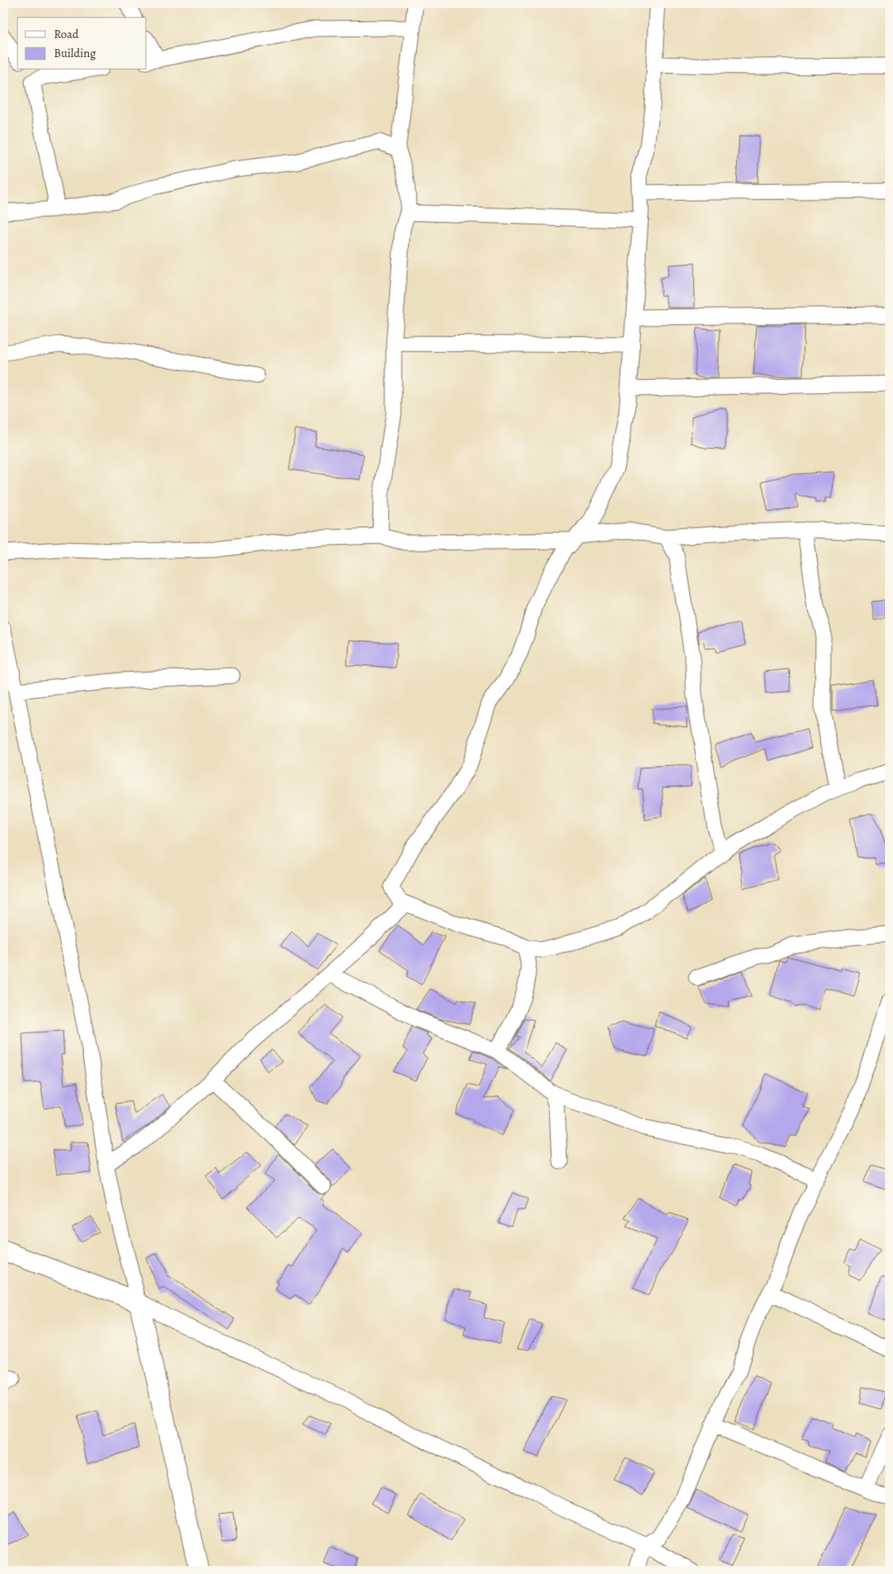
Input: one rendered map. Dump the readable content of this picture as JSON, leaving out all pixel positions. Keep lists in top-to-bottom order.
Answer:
{
  "legend": ["Road", "Building"]
}
